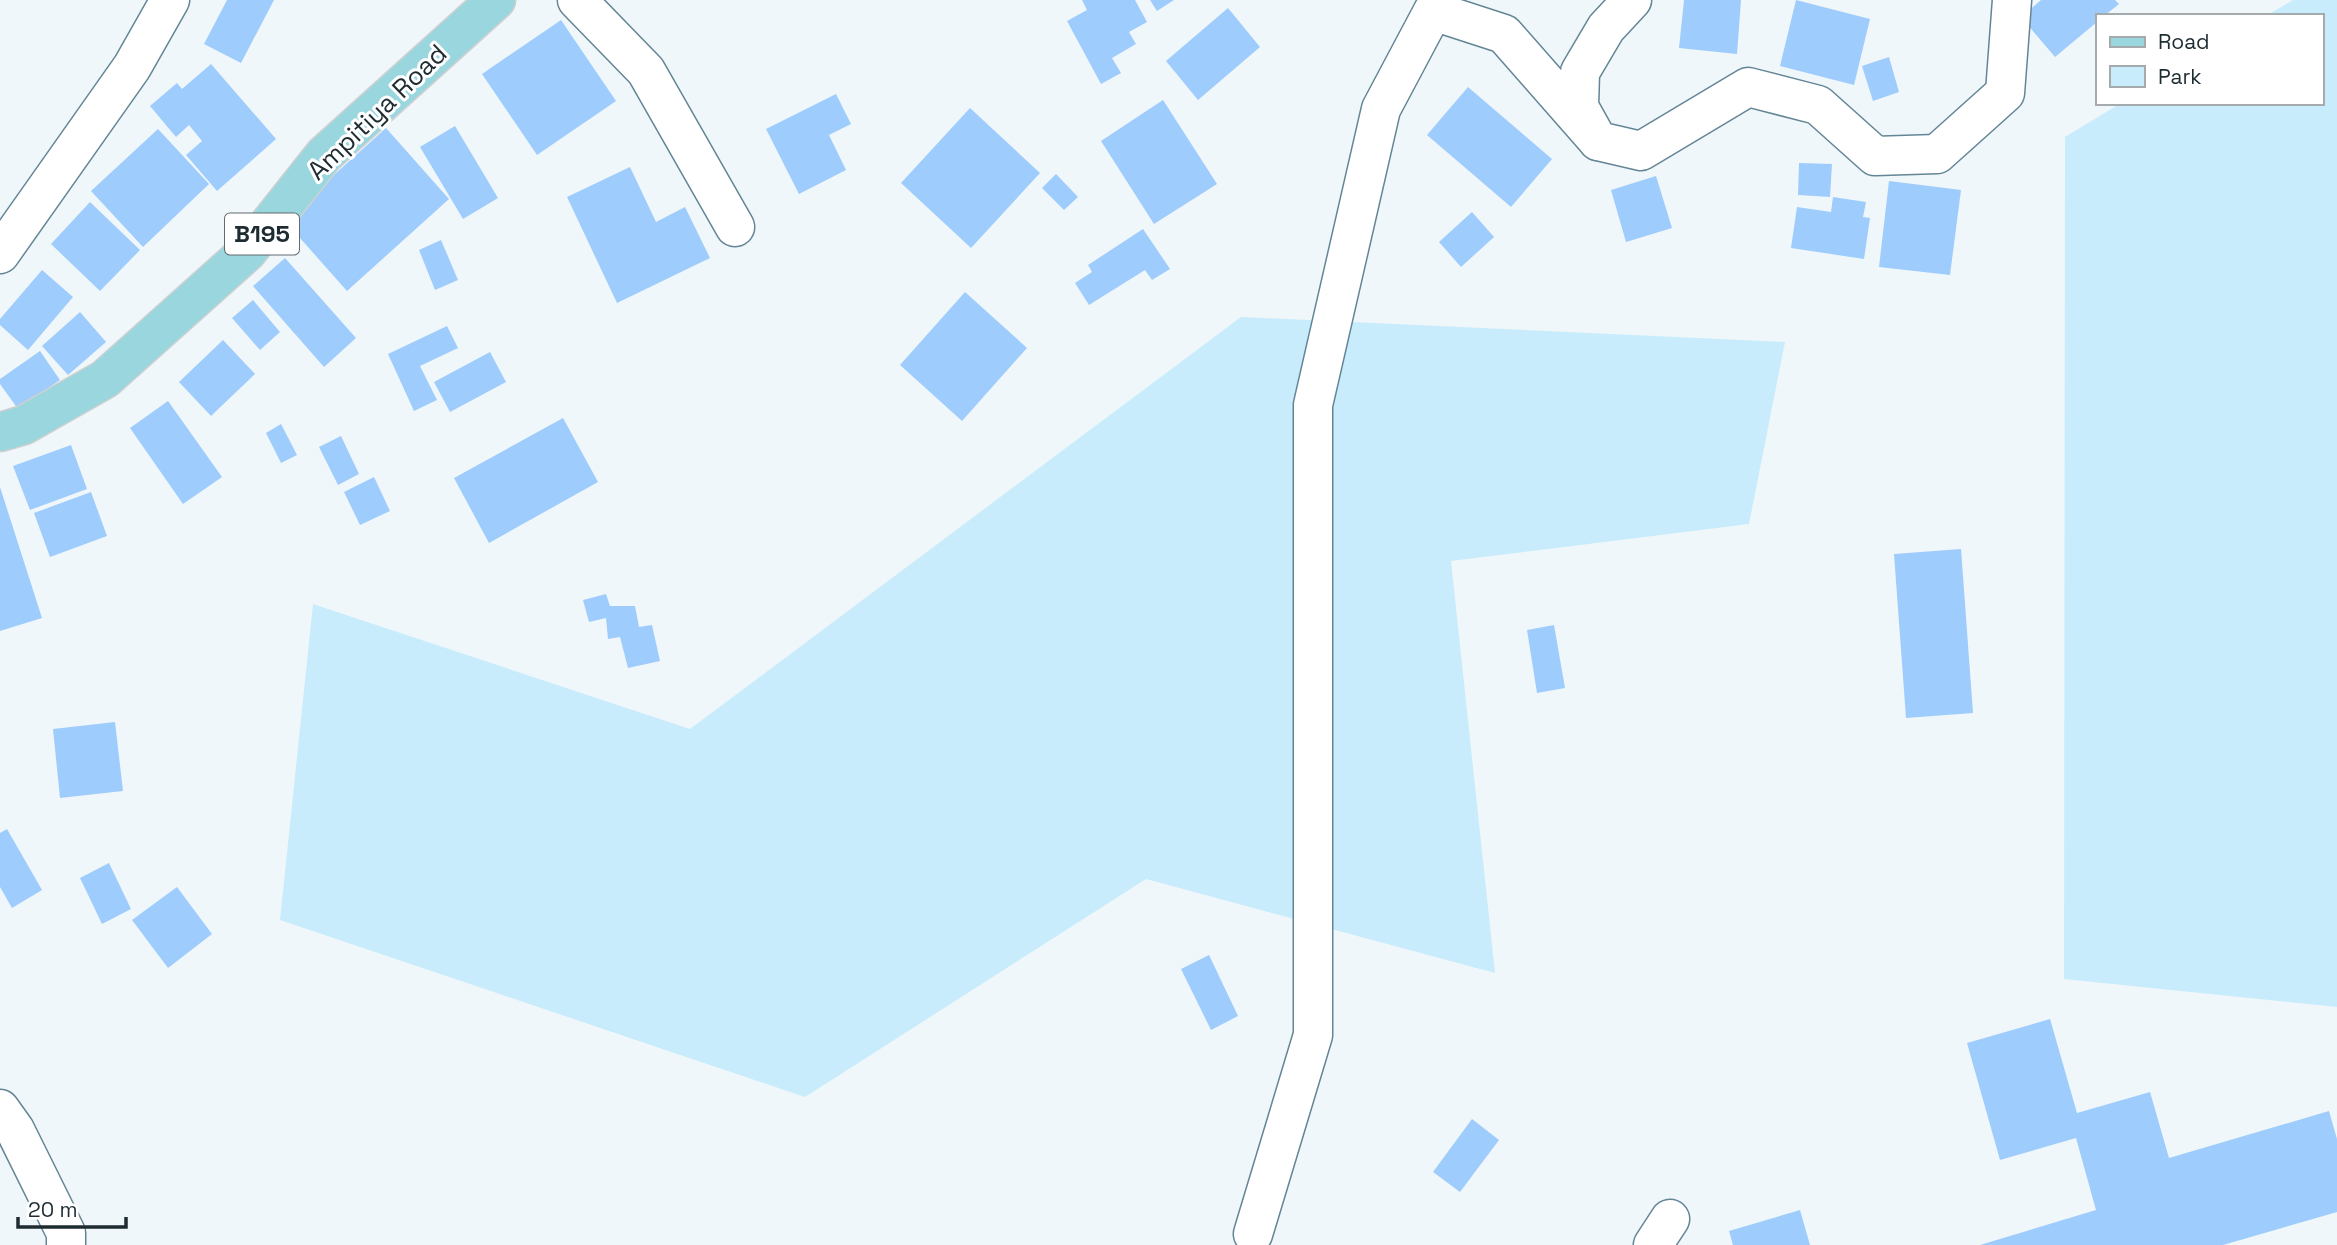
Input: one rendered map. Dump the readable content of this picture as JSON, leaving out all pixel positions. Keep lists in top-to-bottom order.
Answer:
{
  "streets": {
    "main road": ["Ampitiya Road", "B195"]
  },
  "legend": ["Road", "Park"],
  "scale_bar": "20 m"
}
